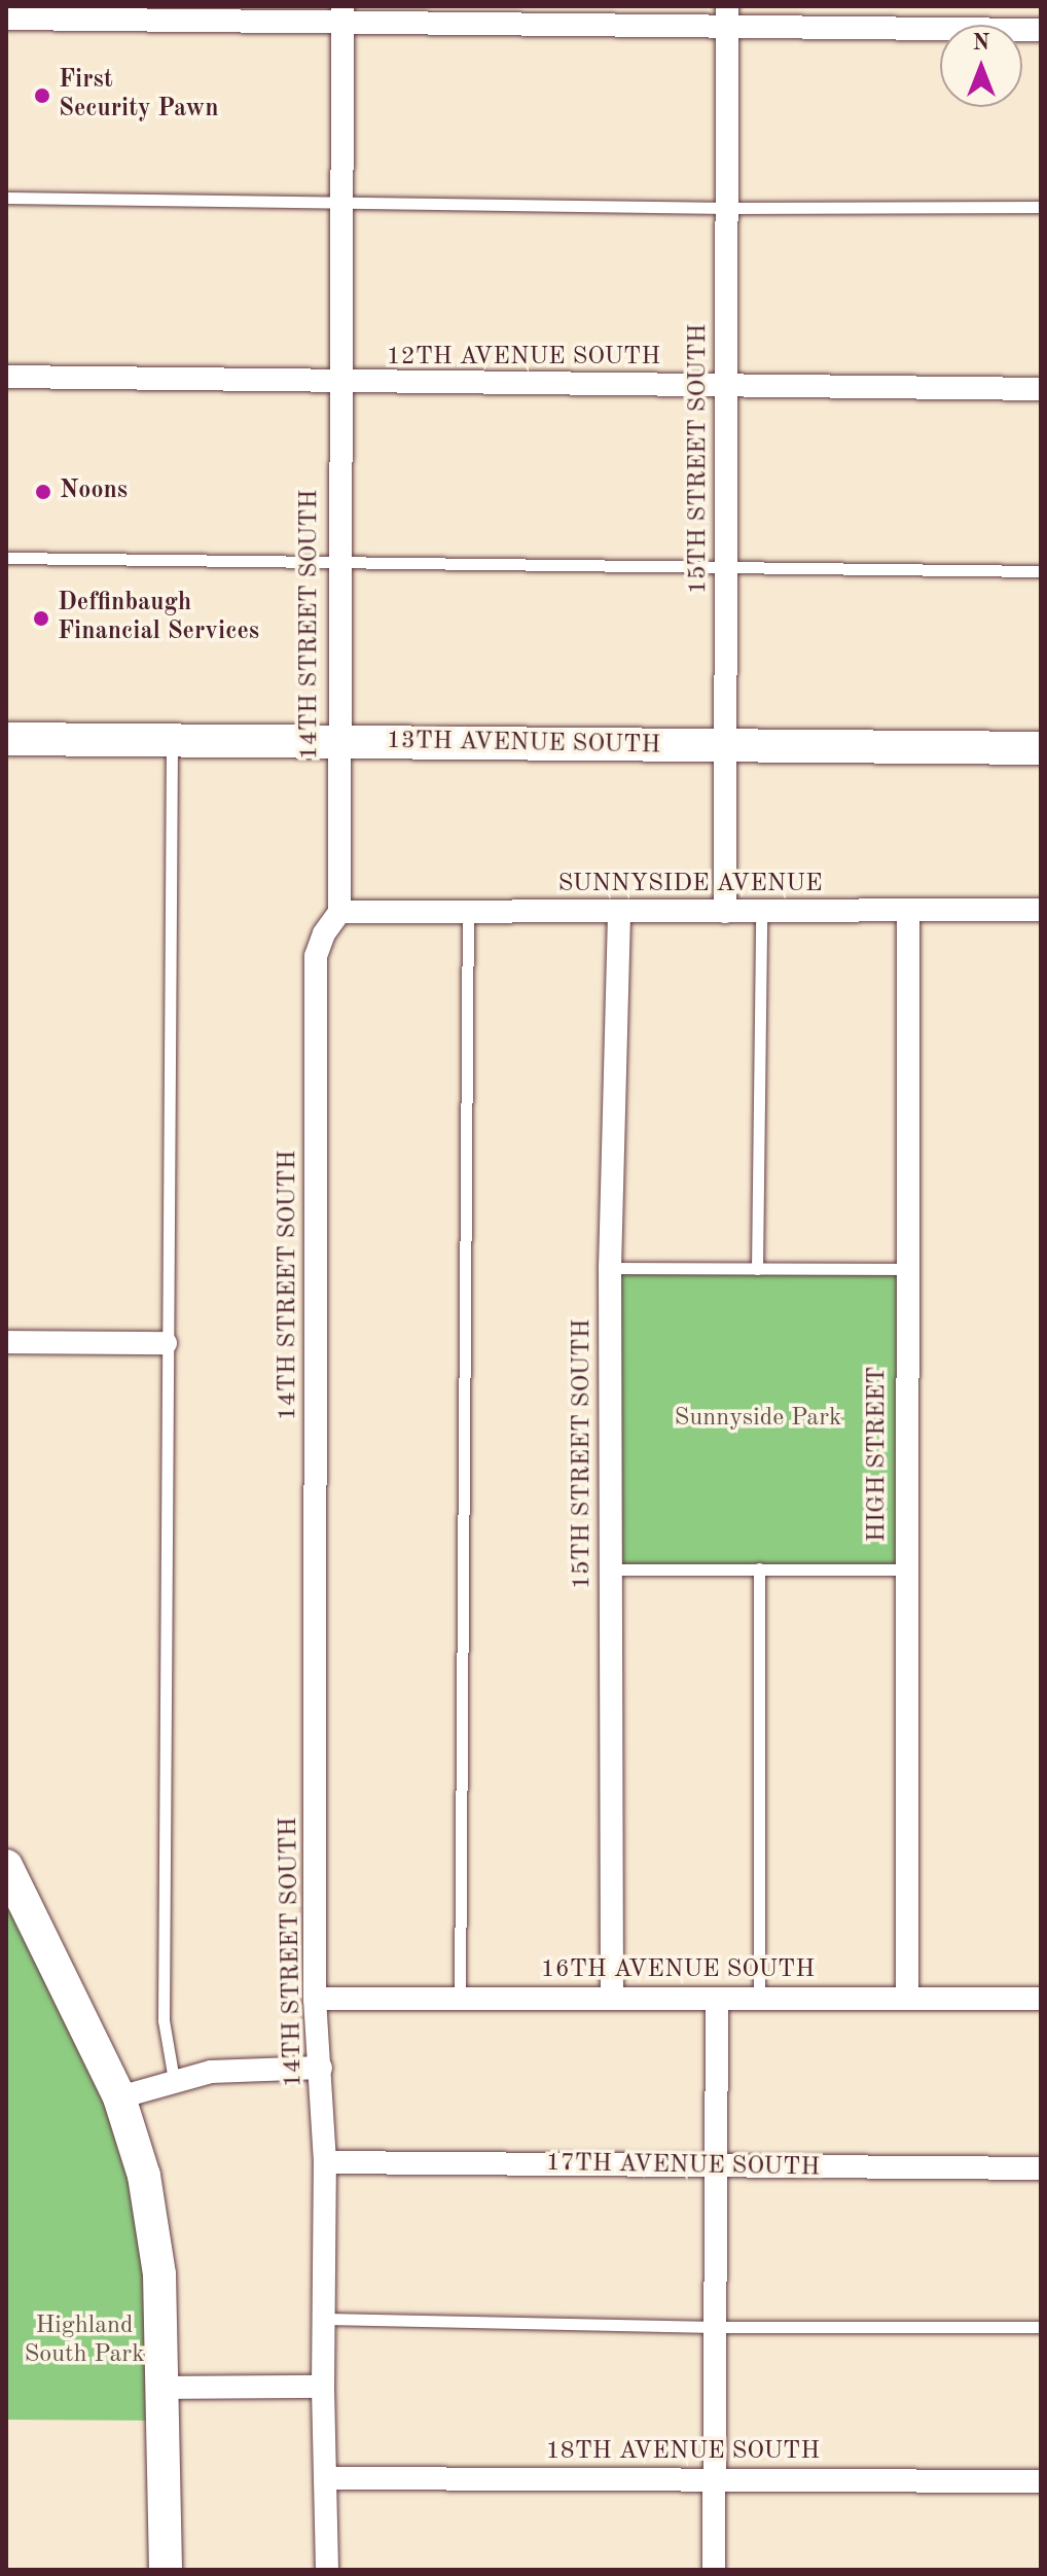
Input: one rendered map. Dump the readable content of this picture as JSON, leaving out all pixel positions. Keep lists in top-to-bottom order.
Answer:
{
  "streets": {
    "street": [
      "12TH AVENUE SOUTH",
      "15TH STREET SOUTH",
      "14TH STREET SOUTH",
      "13TH AVENUE SOUTH",
      "SUNNYSIDE AVENUE",
      "HIGH STREET",
      "16TH AVENUE SOUTH",
      "17TH AVENUE SOUTH",
      "18TH AVENUE SOUTH"
    ]
  },
  "crossings": [
    ["12TH AVENUE SOUTH", "15TH STREET SOUTH"],
    ["12TH AVENUE SOUTH", "14TH STREET SOUTH"],
    ["15TH STREET SOUTH", "13TH AVENUE SOUTH"],
    ["15TH STREET SOUTH", "SUNNYSIDE AVENUE"],
    ["15TH STREET SOUTH", "16TH AVENUE SOUTH"],
    ["14TH STREET SOUTH", "13TH AVENUE SOUTH"],
    ["14TH STREET SOUTH", "SUNNYSIDE AVENUE"],
    ["14TH STREET SOUTH", "16TH AVENUE SOUTH"],
    ["14TH STREET SOUTH", "17TH AVENUE SOUTH"],
    ["14TH STREET SOUTH", "18TH AVENUE SOUTH"],
    ["SUNNYSIDE AVENUE", "HIGH STREET"],
    ["HIGH STREET", "16TH AVENUE SOUTH"]
  ],
  "parks": ["Sunnyside Park", "Highland South Park"],
  "places": ["First Security Pawn", "Noons", "Deffinbaugh Financial Services"],
  "north": "top"
}
